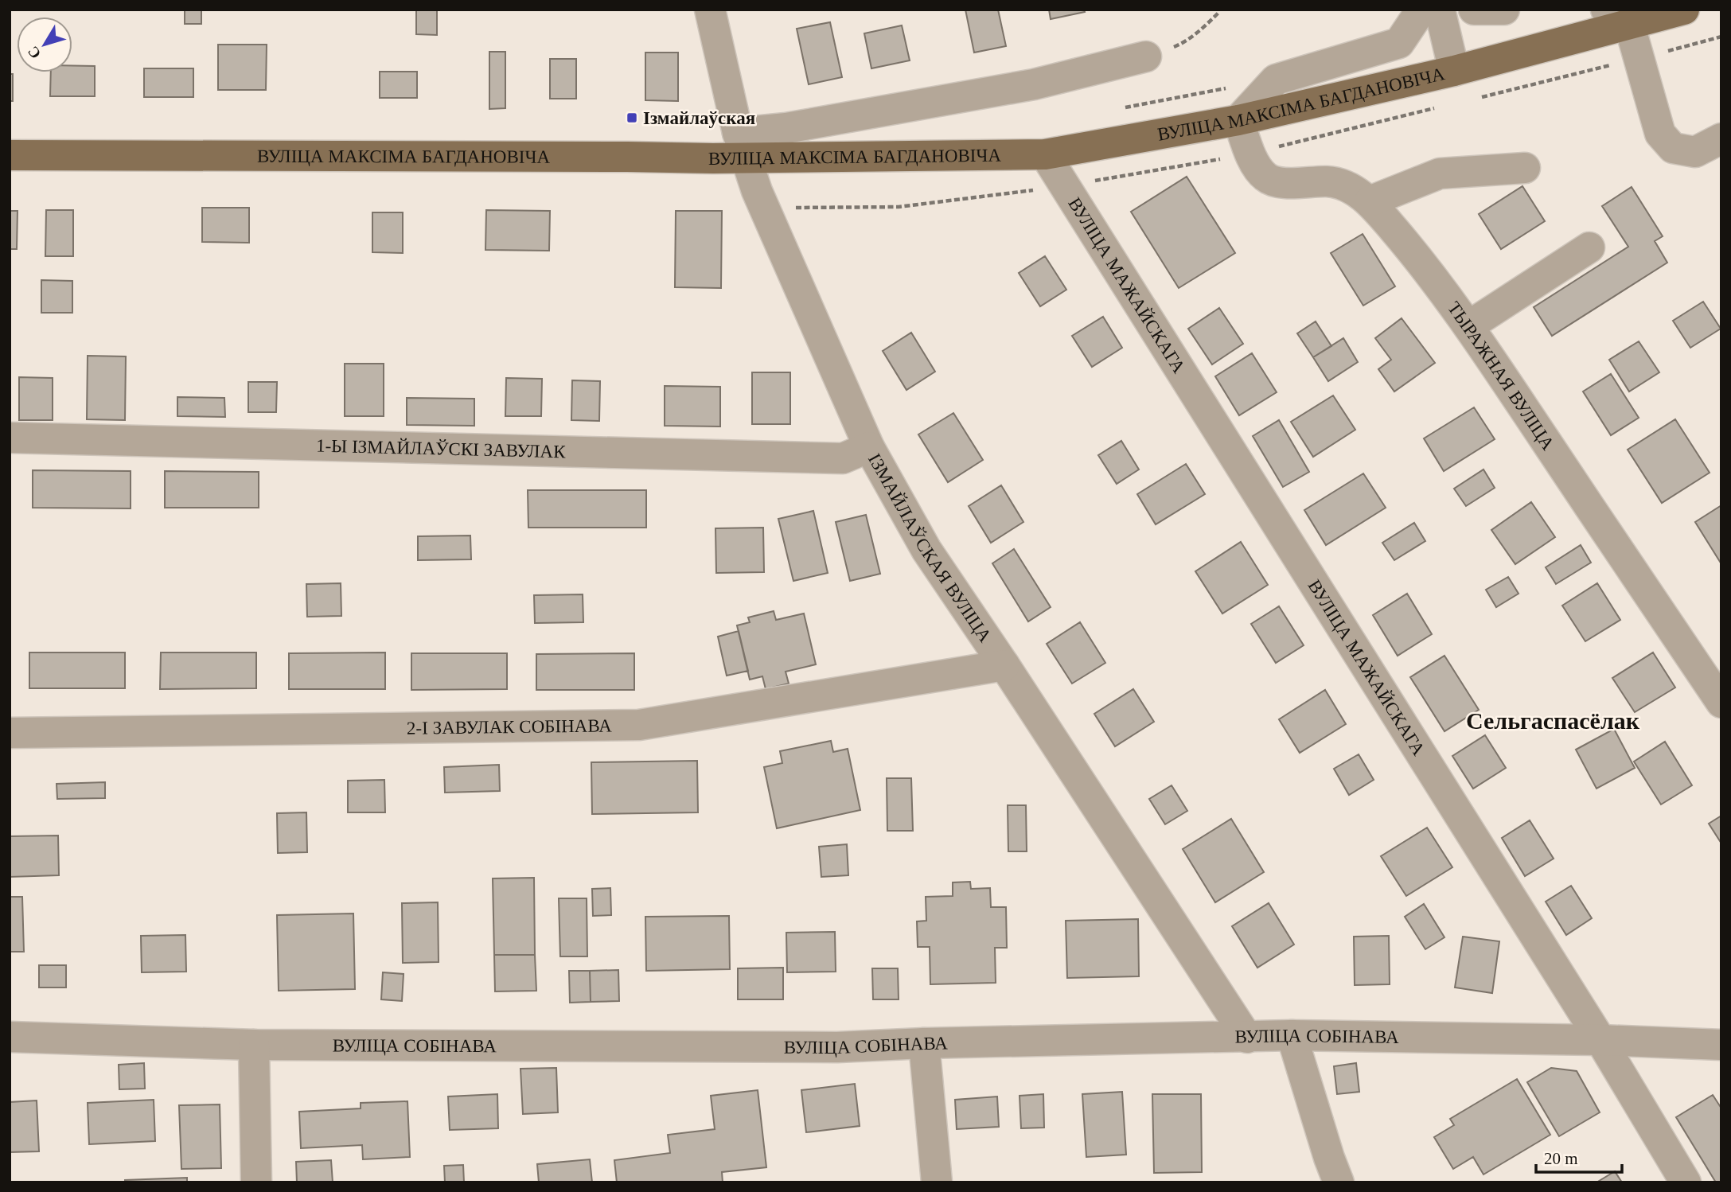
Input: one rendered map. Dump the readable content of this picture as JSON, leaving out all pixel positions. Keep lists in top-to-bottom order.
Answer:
{
  "streets": {
    "main road": ["ВУЛІЦА МАКСІМА БАГДАНОВІЧА"],
    "street": [
      "ВУЛІЦА МАЖАЙСКАГА",
      "ТЫРАЖНАЯ ВУЛІЦА",
      "1-Ы ІЗМАЙЛАЎСКІ ЗАВУЛАК",
      "ІЗМАЙЛАЎСКАЯ ВУЛІЦА",
      "2-І ЗАВУЛАК СОБІНАВА",
      "ВУЛІЦА СОБІНАВА"
    ]
  },
  "crossings": [
    ["ВУЛІЦА МАКСІМА БАГДАНОВІЧА", "ВУЛІЦА МАЖАЙСКАГА"],
    ["ВУЛІЦА МАКСІМА БАГДАНОВІЧА", "ТЫРАЖНАЯ ВУЛІЦА"],
    ["ВУЛІЦА МАКСІМА БАГДАНОВІЧА", "ІЗМАЙЛАЎСКАЯ ВУЛІЦА"],
    ["ВУЛІЦА МАЖАЙСКАГА", "ВУЛІЦА СОБІНАВА"],
    ["1-Ы ІЗМАЙЛАЎСКІ ЗАВУЛАК", "ІЗМАЙЛАЎСКАЯ ВУЛІЦА"],
    ["ІЗМАЙЛАЎСКАЯ ВУЛІЦА", "2-І ЗАВУЛАК СОБІНАВА"],
    ["ІЗМАЙЛАЎСКАЯ ВУЛІЦА", "ВУЛІЦА СОБІНАВА"]
  ],
  "districts": ["Сельгаспасёлак"],
  "places": {
    "transit": ["Ізмайлаўская"]
  },
  "scale_bar": "20 m",
  "north": "bottom left"
}
